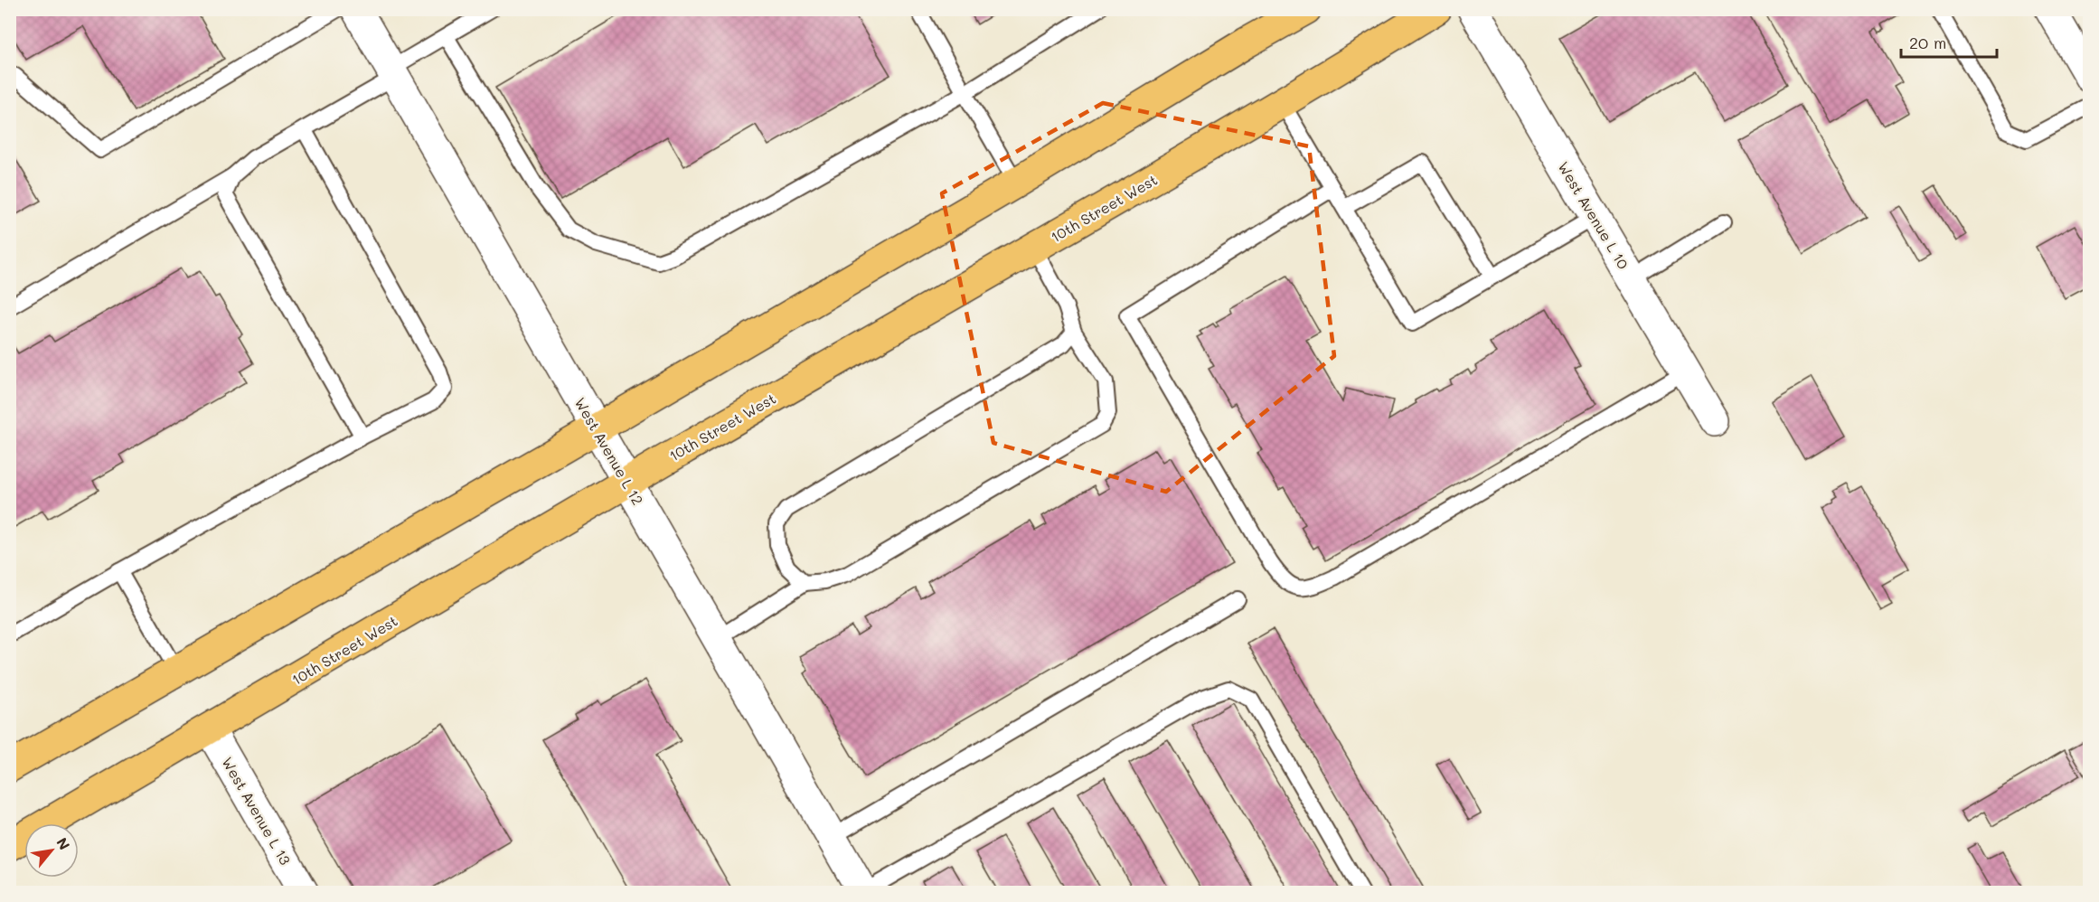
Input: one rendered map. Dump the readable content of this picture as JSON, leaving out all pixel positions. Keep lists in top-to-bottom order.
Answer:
{
  "streets": {
    "main road": ["10th Street West"],
    "street": ["West Avenue L 10", "West Avenue L 12", "West Avenue L 13"]
  },
  "crossings": [
    ["10th Street West", "West Avenue L 12"],
    ["10th Street West", "West Avenue L 13"]
  ],
  "scale_bar": "20 m",
  "north": "top right"
}
